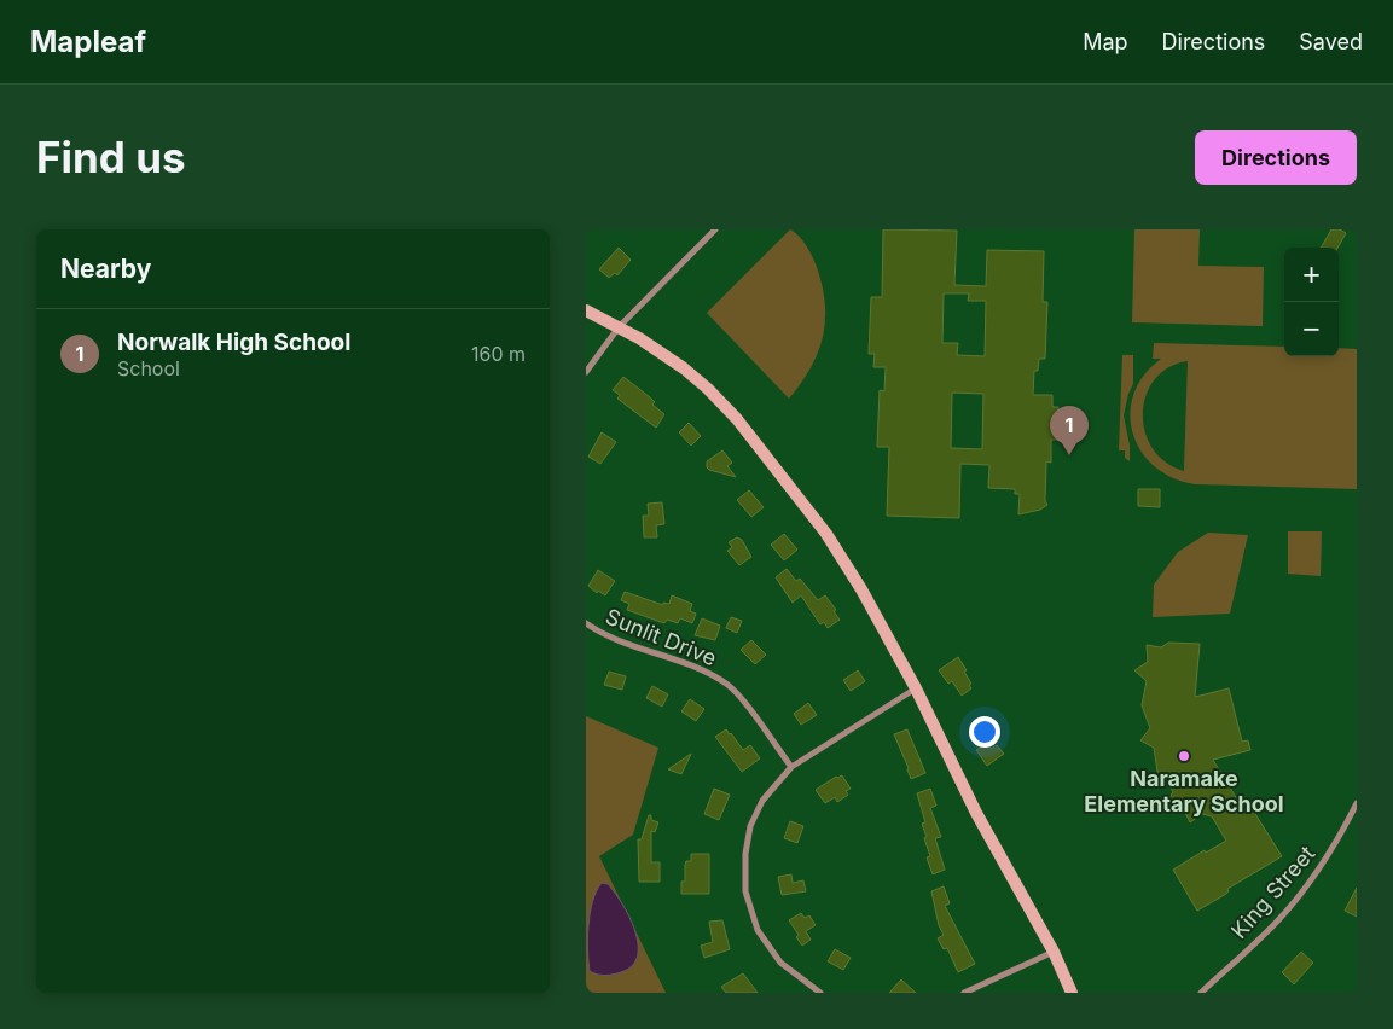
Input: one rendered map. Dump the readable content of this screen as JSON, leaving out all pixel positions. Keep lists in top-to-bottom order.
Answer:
{
  "streets": {
    "street": ["Sunlit Drive", "King Street"]
  },
  "places": ["Naramake Elementary School"],
  "page": {
    "header": "Mapleaf",
    "nav": ["Map", "Directions", "Saved"],
    "buttons": "Directions",
    "title": "Find us",
    "heading": "Nearby",
    "map_buttons": ["+", "−"],
    "list": [
      {
        "mark": "1",
        "name": "Norwalk High School",
        "note": "School",
        "value": "160 m"
      }
    ],
    "pins": "1"
  }
}
